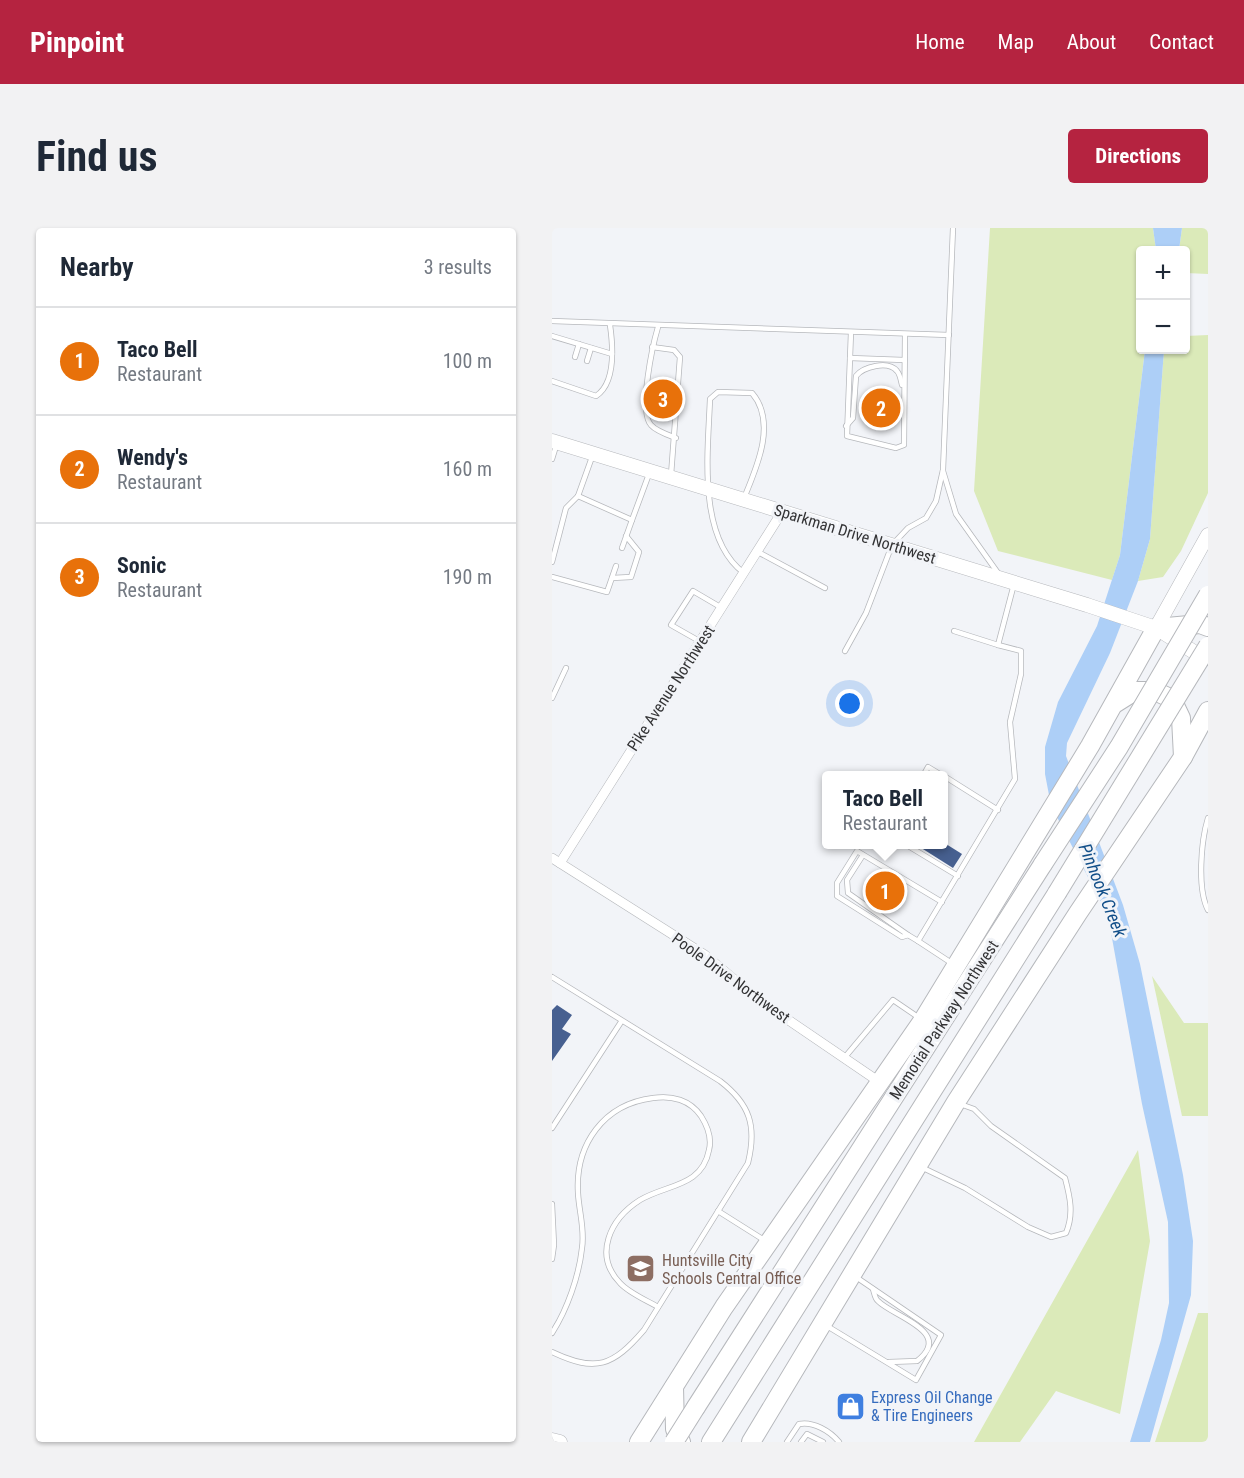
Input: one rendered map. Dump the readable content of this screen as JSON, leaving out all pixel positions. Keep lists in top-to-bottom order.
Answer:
{
  "streets": {
    "highway": ["Sparkman Drive Northwest", "Memorial Parkway Northwest"],
    "street": ["Pike Avenue Northwest", "Poole Drive Northwest"]
  },
  "crossings": [
    ["Sparkman Drive Northwest", "Pike Avenue Northwest"],
    ["Pike Avenue Northwest", "Poole Drive Northwest"]
  ],
  "water": ["Pinhook Creek"],
  "places": {
    "school or university": ["Huntsville City Schools Central Office"],
    "shop": ["Express Oil Change & Tire Engineers"]
  },
  "page": {
    "header": "Pinpoint",
    "nav": [
      "Home",
      "Map",
      "About",
      "Contact"
    ],
    "buttons": "Directions",
    "title": "Find us",
    "heading": ["Nearby", "3 results"],
    "map_buttons": ["+", "−"],
    "list": [
      {
        "mark": "1",
        "name": "Taco Bell",
        "note": "Restaurant",
        "value": "100 m"
      },
      {
        "mark": "2",
        "name": "Wendy's",
        "note": "Restaurant",
        "value": "160 m"
      },
      {
        "mark": "3",
        "name": "Sonic",
        "note": "Restaurant",
        "value": "190 m"
      }
    ],
    "pins": ["3", "2", "1"],
    "popup": ["Taco Bell", "Restaurant"]
  }
}
